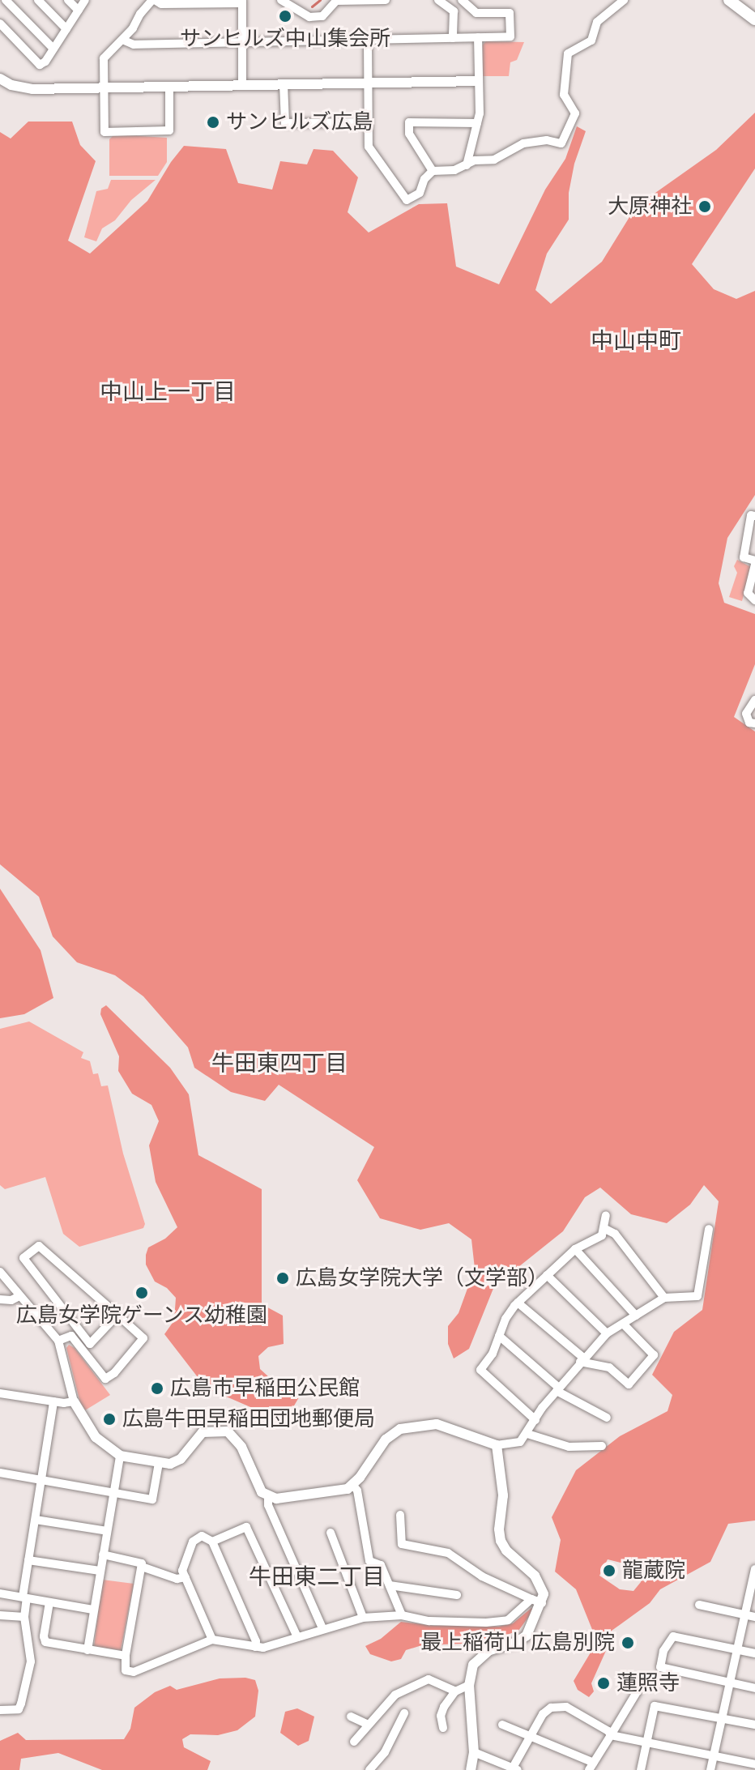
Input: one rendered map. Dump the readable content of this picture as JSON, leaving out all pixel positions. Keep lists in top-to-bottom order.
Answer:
{
  "districts": [
    "中山中町",
    "中山上一丁目",
    "牛田東四丁目",
    "牛田東二丁目"
  ],
  "places": [
    "サンヒルズ中山集会所",
    "サンヒルズ広島",
    "大原神社",
    "広島女学院大学（文学部）",
    "広島女学院ゲーンス幼稚園",
    "広島市早稲田公民館",
    "広島牛田早稲田団地郵便局",
    "龍蔵院",
    "最上稲荷山 広島別院",
    "蓮照寺"
  ]
}
